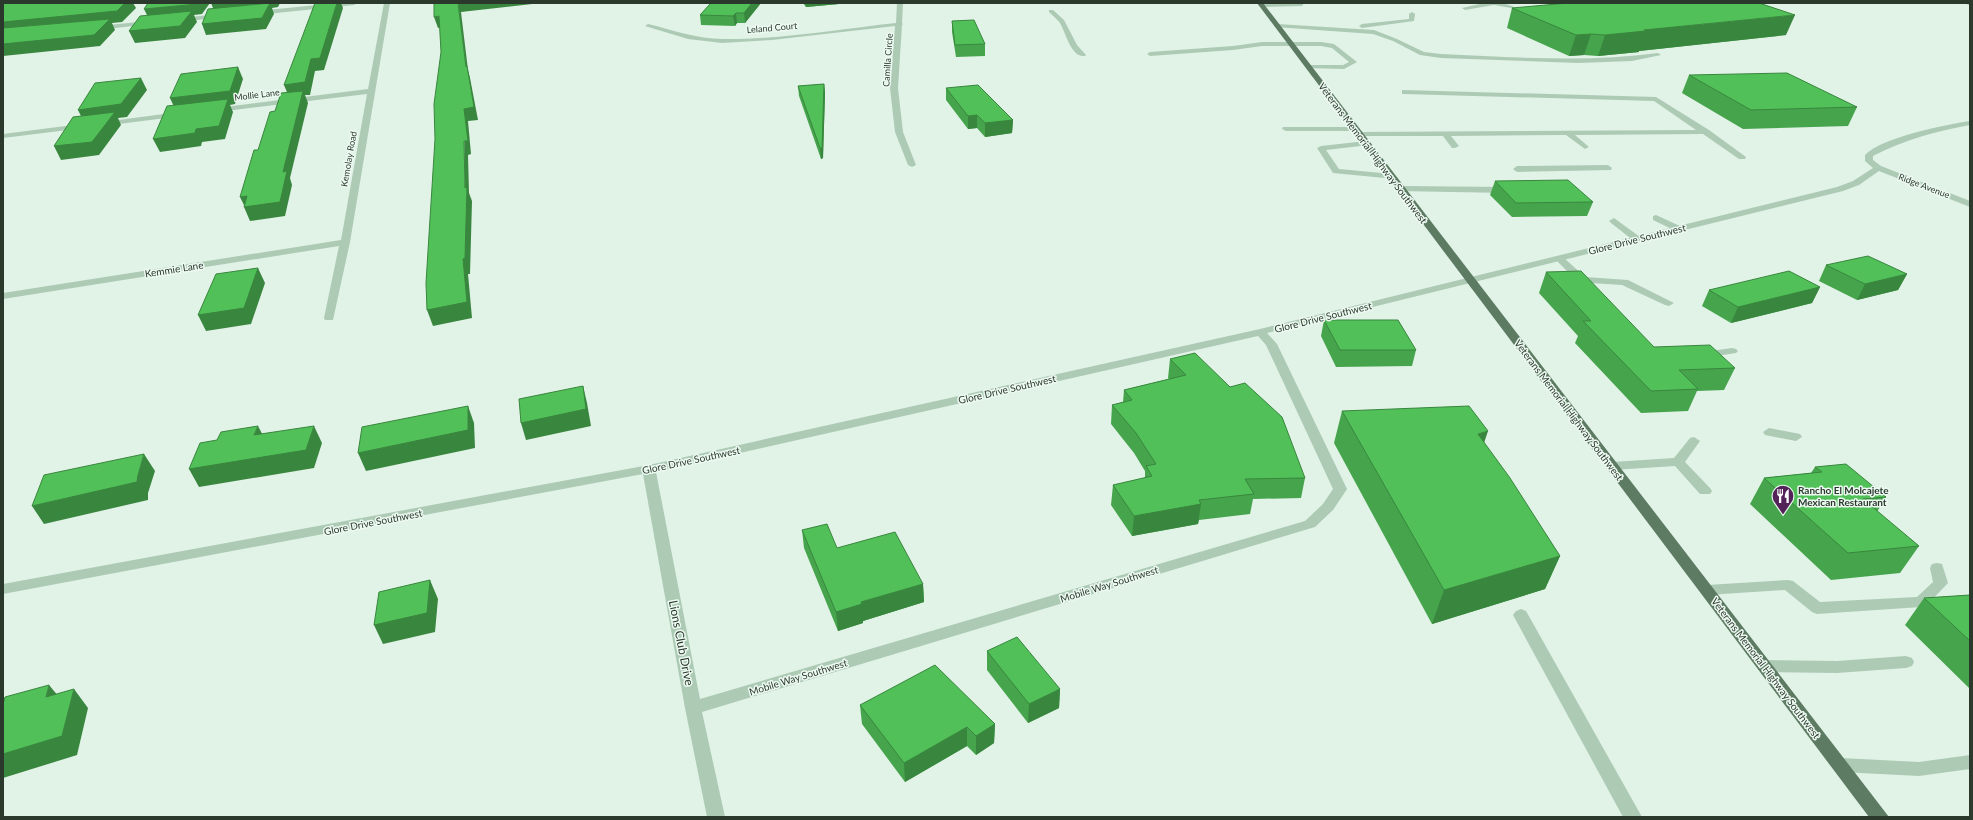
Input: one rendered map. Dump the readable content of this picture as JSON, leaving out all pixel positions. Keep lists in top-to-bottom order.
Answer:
{
  "streets": {
    "main road": ["Veterans Memorial Highway Southwest"],
    "street": [
      "Leland Court",
      "Camilla Circle",
      "Mollie Lane",
      "Kemolay Road",
      "Ridge Avenue",
      "Glore Drive Southwest",
      "Kemmie Lane",
      "Mobile Way Southwest",
      "Lions Club Drive"
    ]
  },
  "crossings": [
    ["Leland Court", "Camilla Circle"],
    ["Mollie Lane", "Kemolay Road"],
    ["Veterans Memorial Highway Southwest", "Glore Drive Southwest"],
    ["Kemolay Road", "Kemmie Lane"],
    ["Ridge Avenue", "Glore Drive Southwest"],
    ["Glore Drive Southwest", "Mobile Way Southwest"],
    ["Glore Drive Southwest", "Lions Club Drive"],
    ["Mobile Way Southwest", "Lions Club Drive"]
  ],
  "places": {
    "restaurant": ["Rancho El Molcajete Mexican Restaurant"]
  }
}
